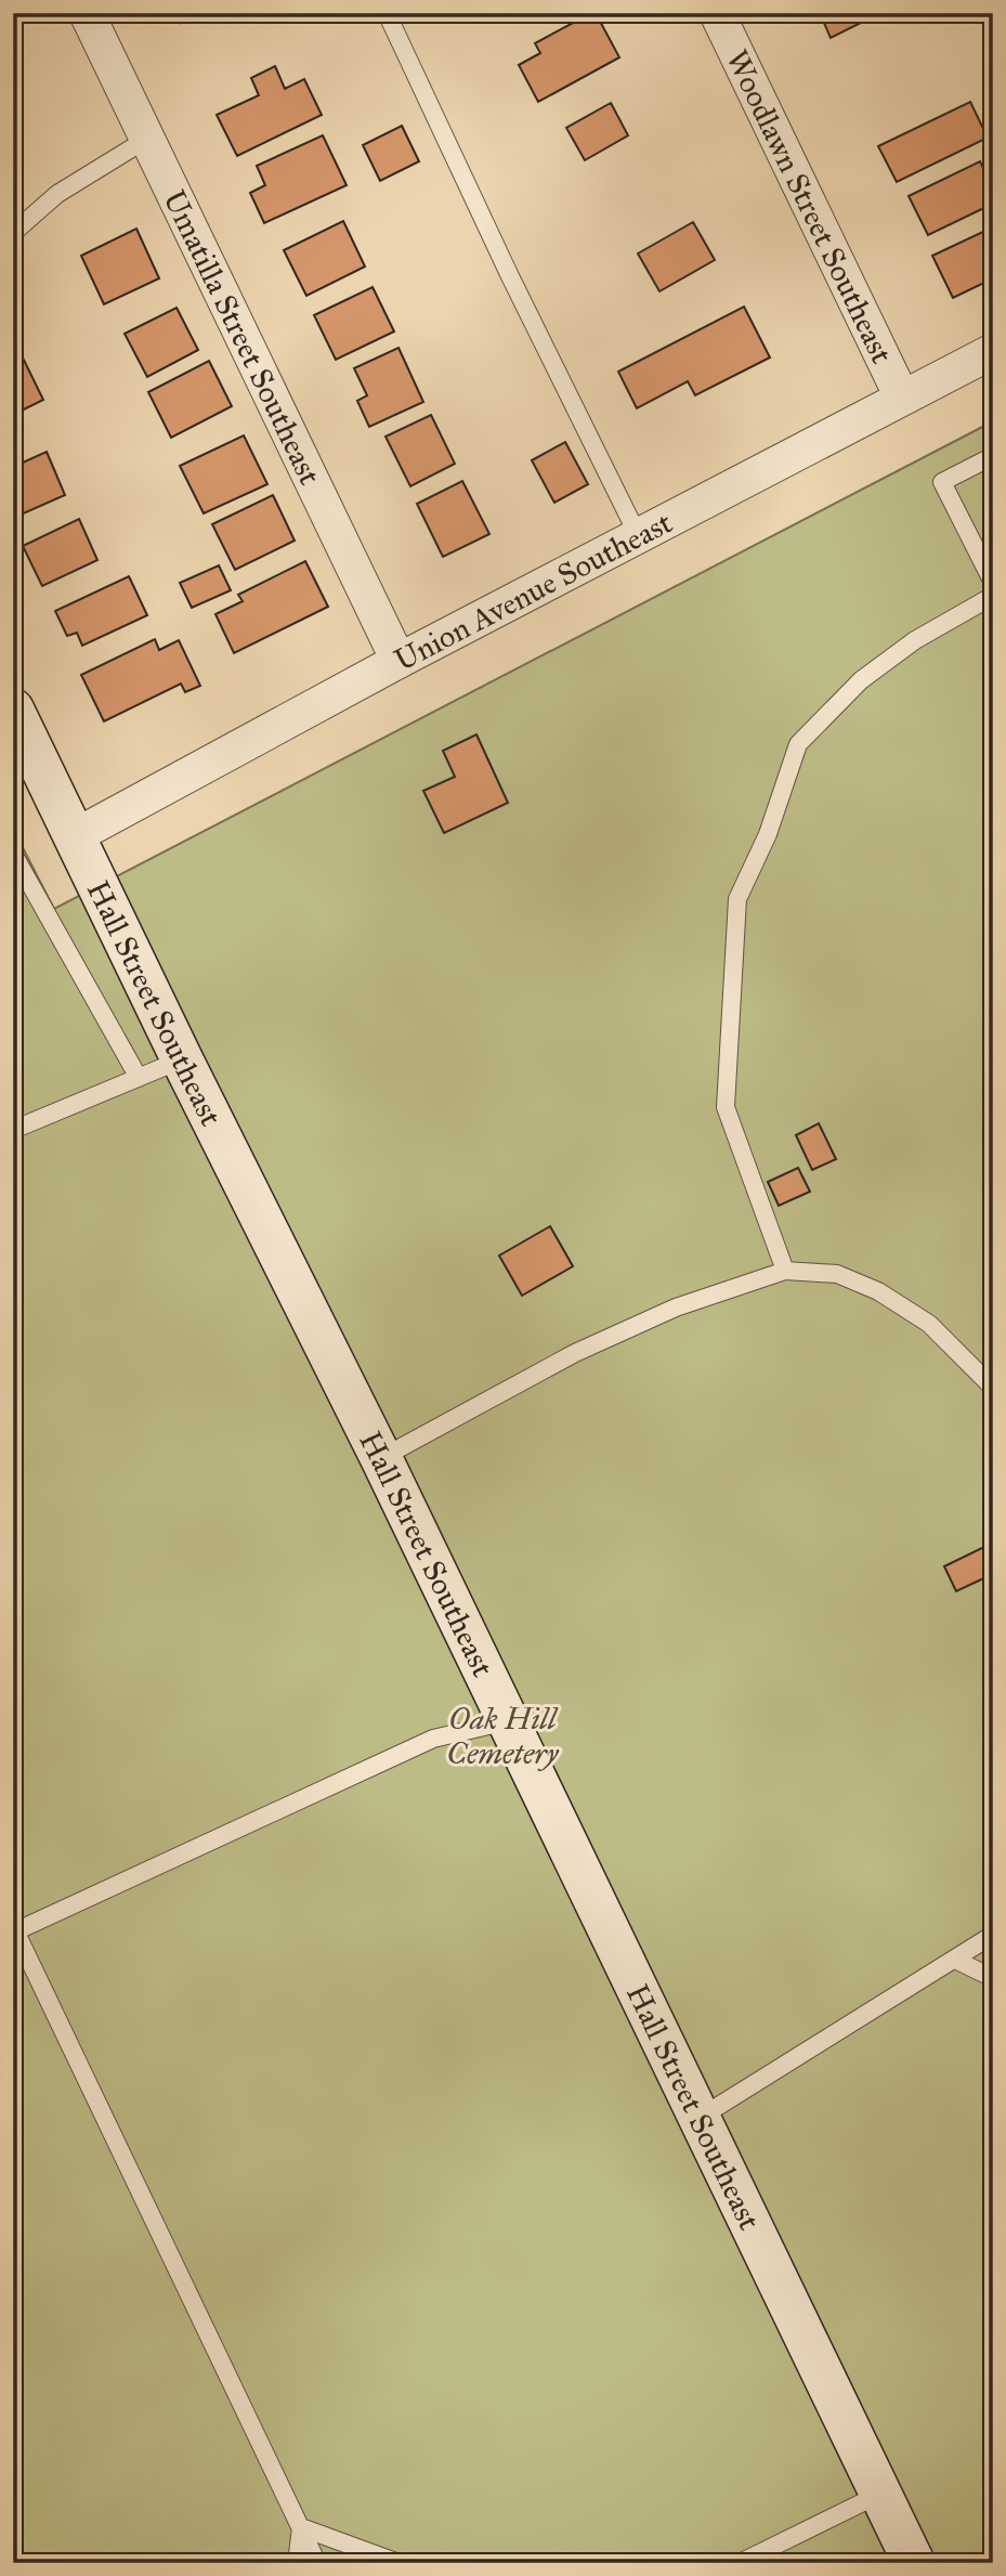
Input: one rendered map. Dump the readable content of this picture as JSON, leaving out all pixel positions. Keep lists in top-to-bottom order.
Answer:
{
  "streets": {
    "main road": ["Hall Street Southeast"],
    "street": ["Woodlawn Street Southeast", "Umatilla Street Southeast", "Union Avenue Southeast"]
  },
  "crossings": [
    ["Woodlawn Street Southeast", "Union Avenue Southeast"],
    ["Umatilla Street Southeast", "Union Avenue Southeast"],
    ["Union Avenue Southeast", "Hall Street Southeast"]
  ],
  "parks": ["Oak Hill Cemetery"]
}
